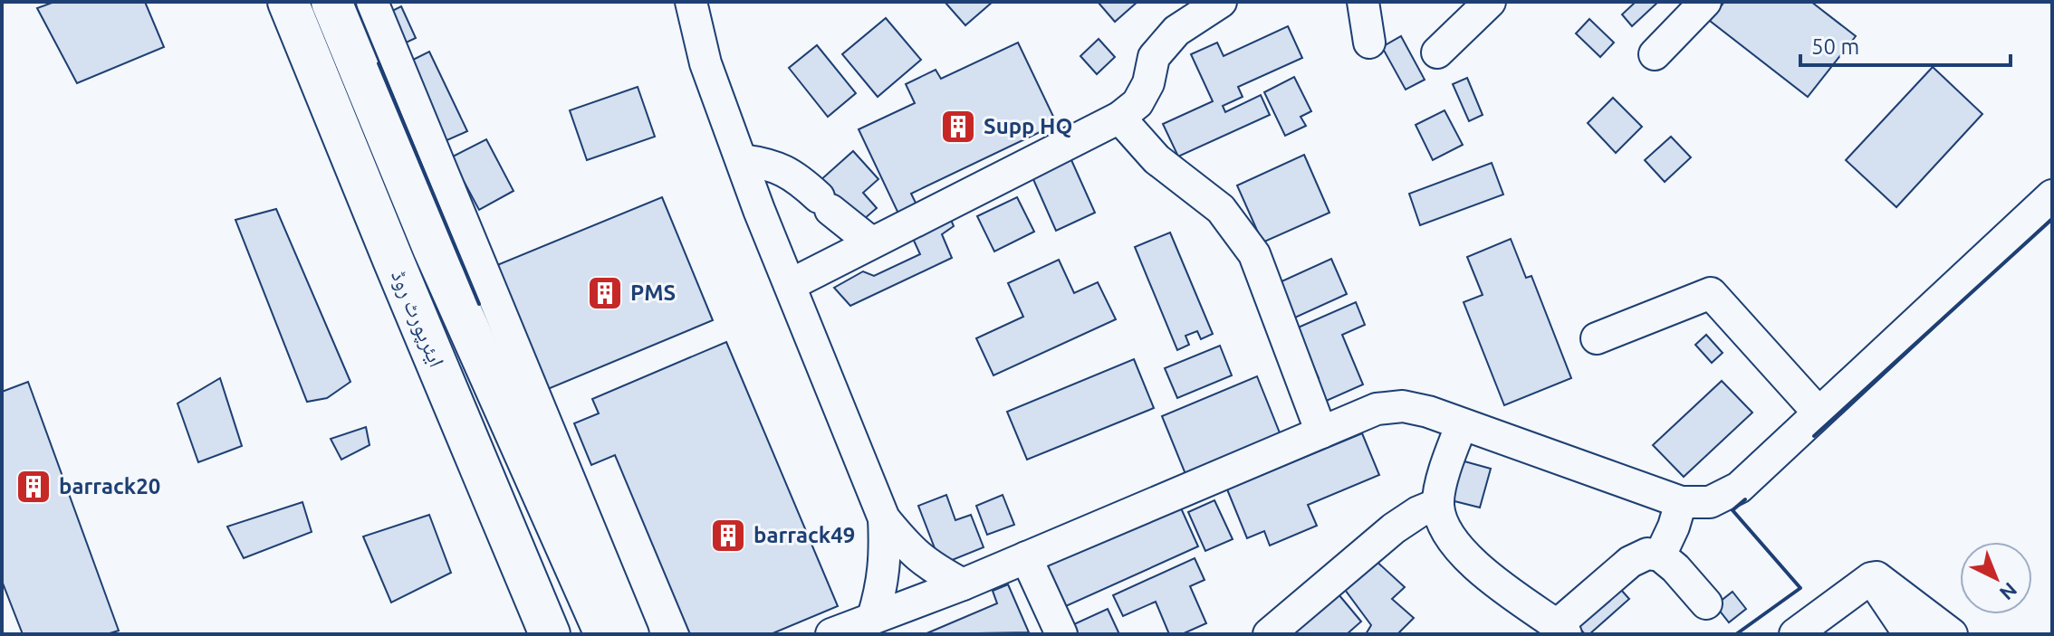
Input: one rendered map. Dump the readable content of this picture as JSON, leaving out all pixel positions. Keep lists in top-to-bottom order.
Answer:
{
  "streets": {
    "main road": ["ایئرپورٹ روڈ"]
  },
  "places": {
    "building": [
      "Supp HQ",
      "PMS",
      "barrack20",
      "barrack49"
    ]
  },
  "scale_bar": "50 m",
  "north": "bottom right"
}
